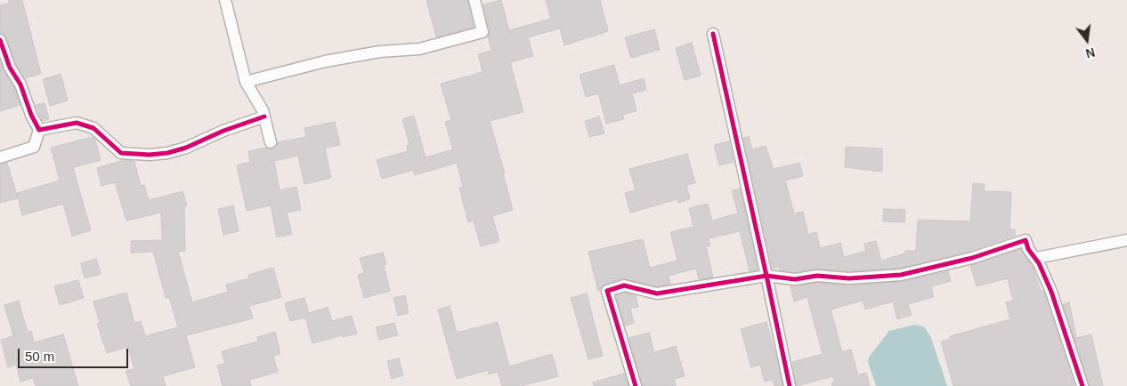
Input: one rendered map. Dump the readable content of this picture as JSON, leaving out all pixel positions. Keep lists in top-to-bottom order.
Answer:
{
  "scale_bar": "50 m",
  "north": "bottom"
}
